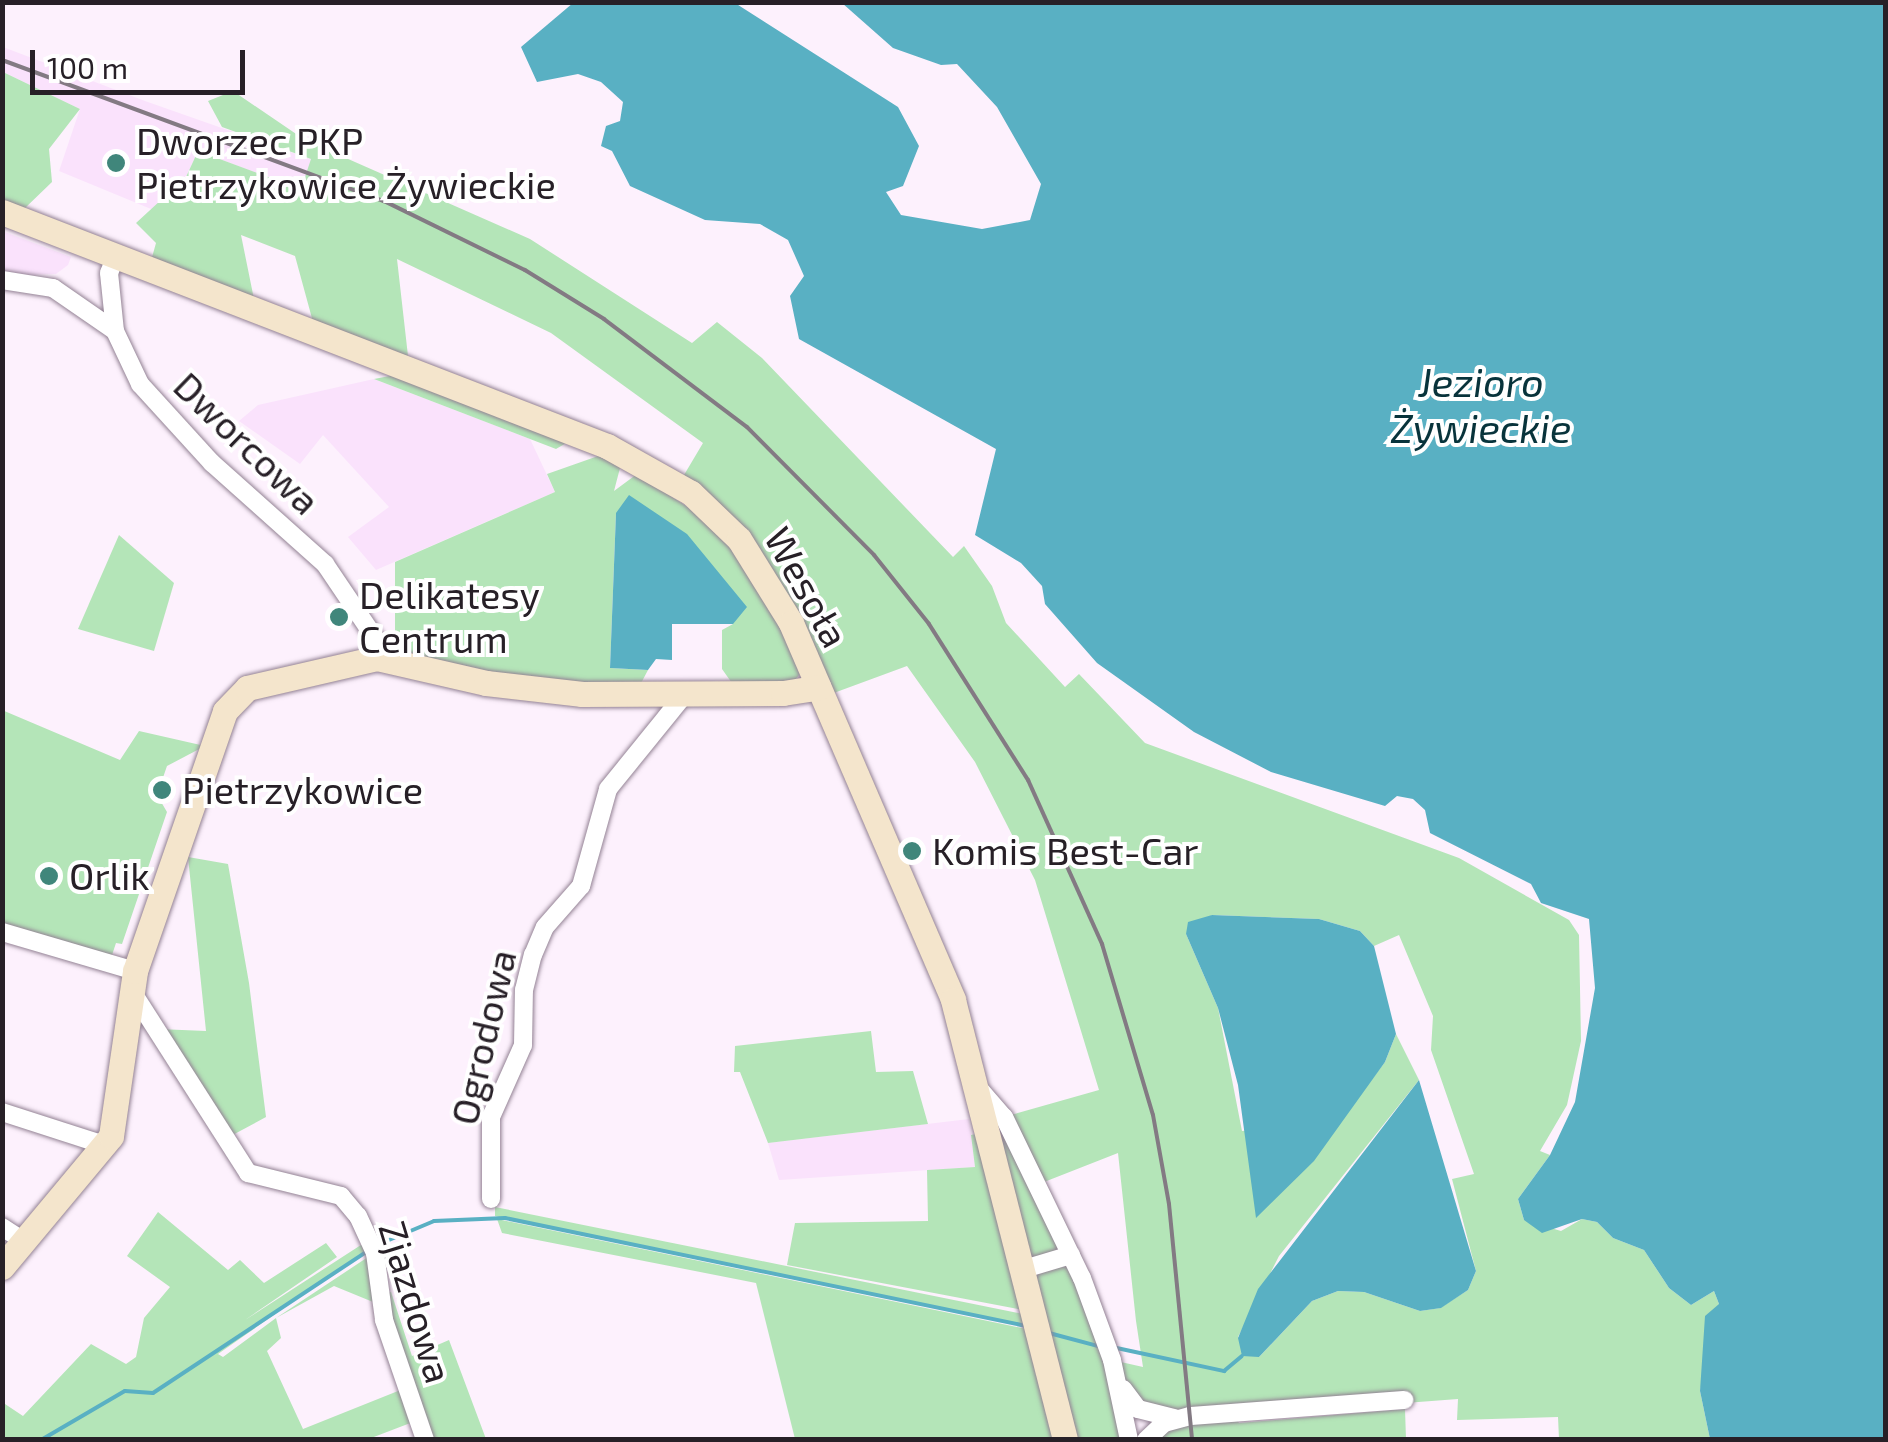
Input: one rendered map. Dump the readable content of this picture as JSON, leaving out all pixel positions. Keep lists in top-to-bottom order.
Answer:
{
  "streets": {
    "main road": ["Wesoła"],
    "street": ["Dworcowa", "Ogrodowa", "Zjazdowa"]
  },
  "crossings": [
    ["Dworcowa", "Wesoła"]
  ],
  "water": ["Jezioro Żywieckie"],
  "places": [
    "Dworzec PKP Pietrzykowice Żywieckie",
    "Delikatesy Centrum",
    "Pietrzykowice",
    "Komis Best-Car",
    "Orlik"
  ],
  "scale_bar": "100 m"
}
